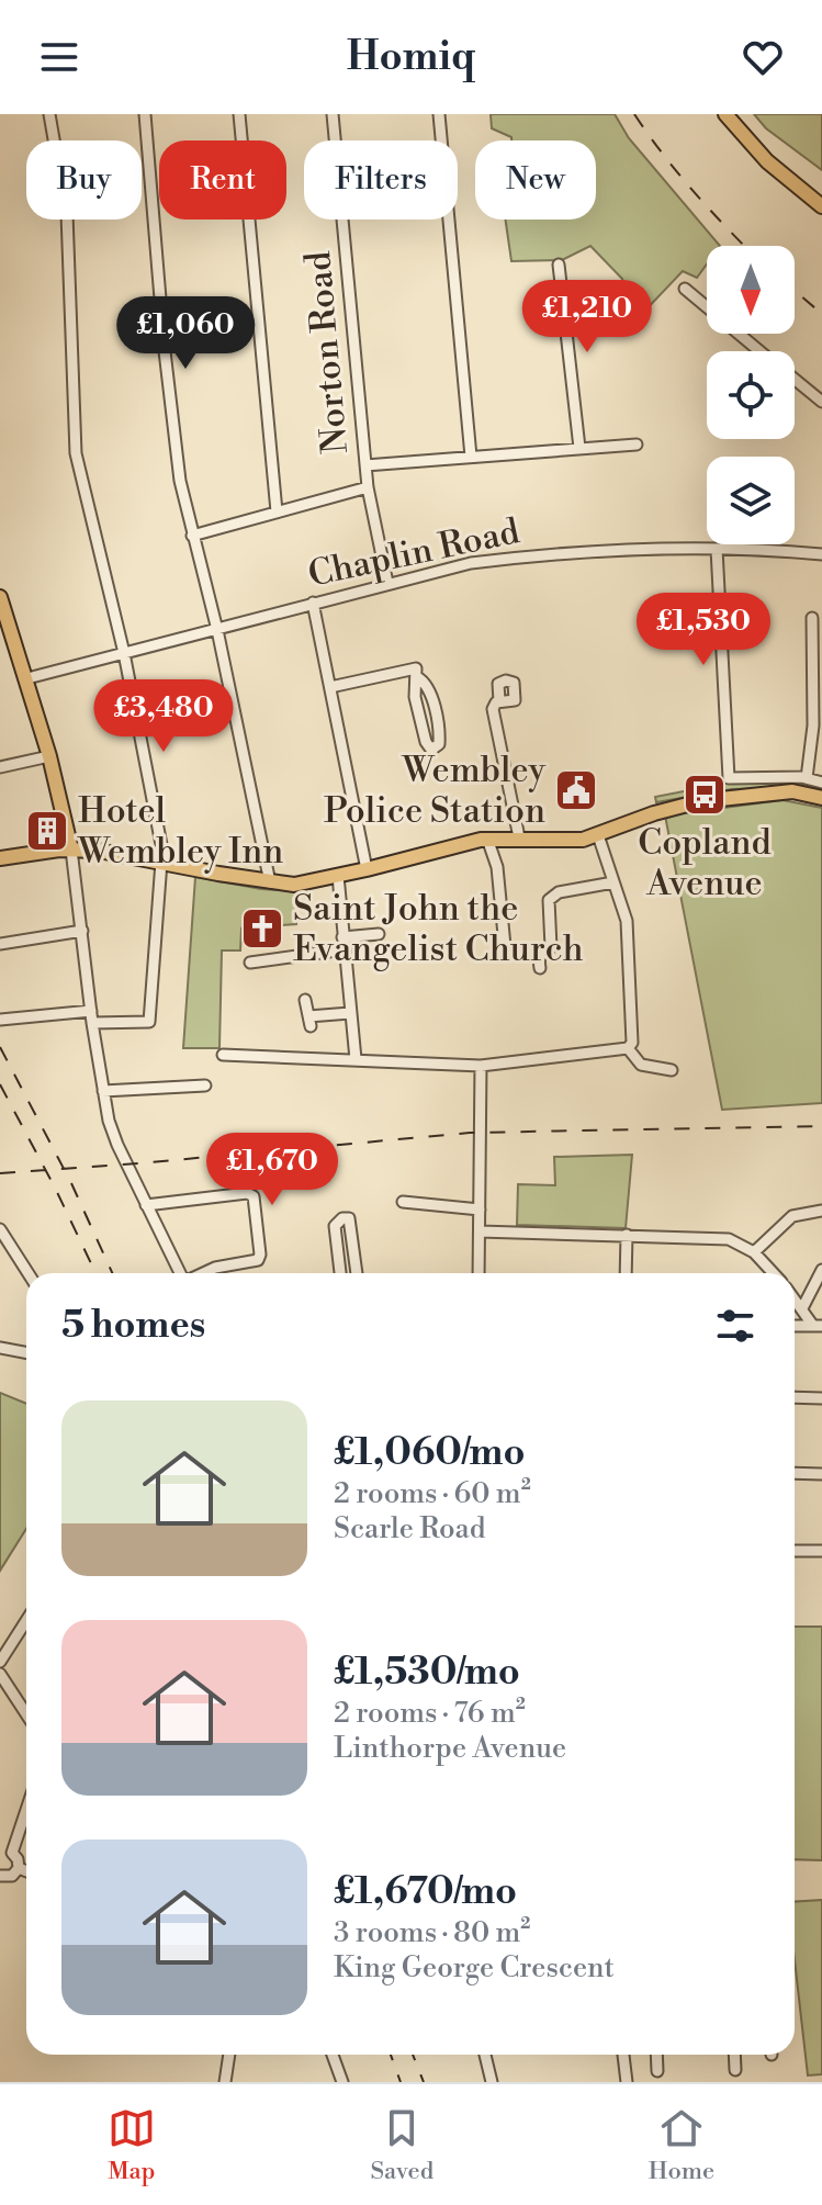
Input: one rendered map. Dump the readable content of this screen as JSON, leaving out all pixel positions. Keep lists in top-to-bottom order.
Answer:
{
  "streets": {
    "street": ["Norton Road", "Chaplin Road"]
  },
  "crossings": [
    ["Norton Road", "Chaplin Road"]
  ],
  "places": {
    "public building": ["Wembley Police Station"],
    "bus stop": ["Copland Avenue"],
    "building": ["Hotel Wembley Inn"],
    "church": ["Saint John the Evangelist Church"]
  },
  "north": "bottom",
  "page": {
    "header": "Homiq",
    "chip": [
      "Buy",
      "Rent",
      "Filters",
      "New"
    ],
    "price": [
      "£1,210",
      "£1,060",
      "£1,530",
      "£3,480",
      "£1,670"
    ],
    "heading": "5 homes",
    "list": [
      {
        "name": "£1,060/mo",
        "note": "2 rooms · 60 m² · Scarle Road"
      },
      {
        "name": "£1,530/mo",
        "note": "2 rooms · 76 m² · Linthorpe Avenue"
      },
      {
        "name": "£1,670/mo",
        "note": "3 rooms · 80 m² · King George Crescent"
      }
    ],
    "tabs": ["Map", "Saved", "Home"]
  }
}
